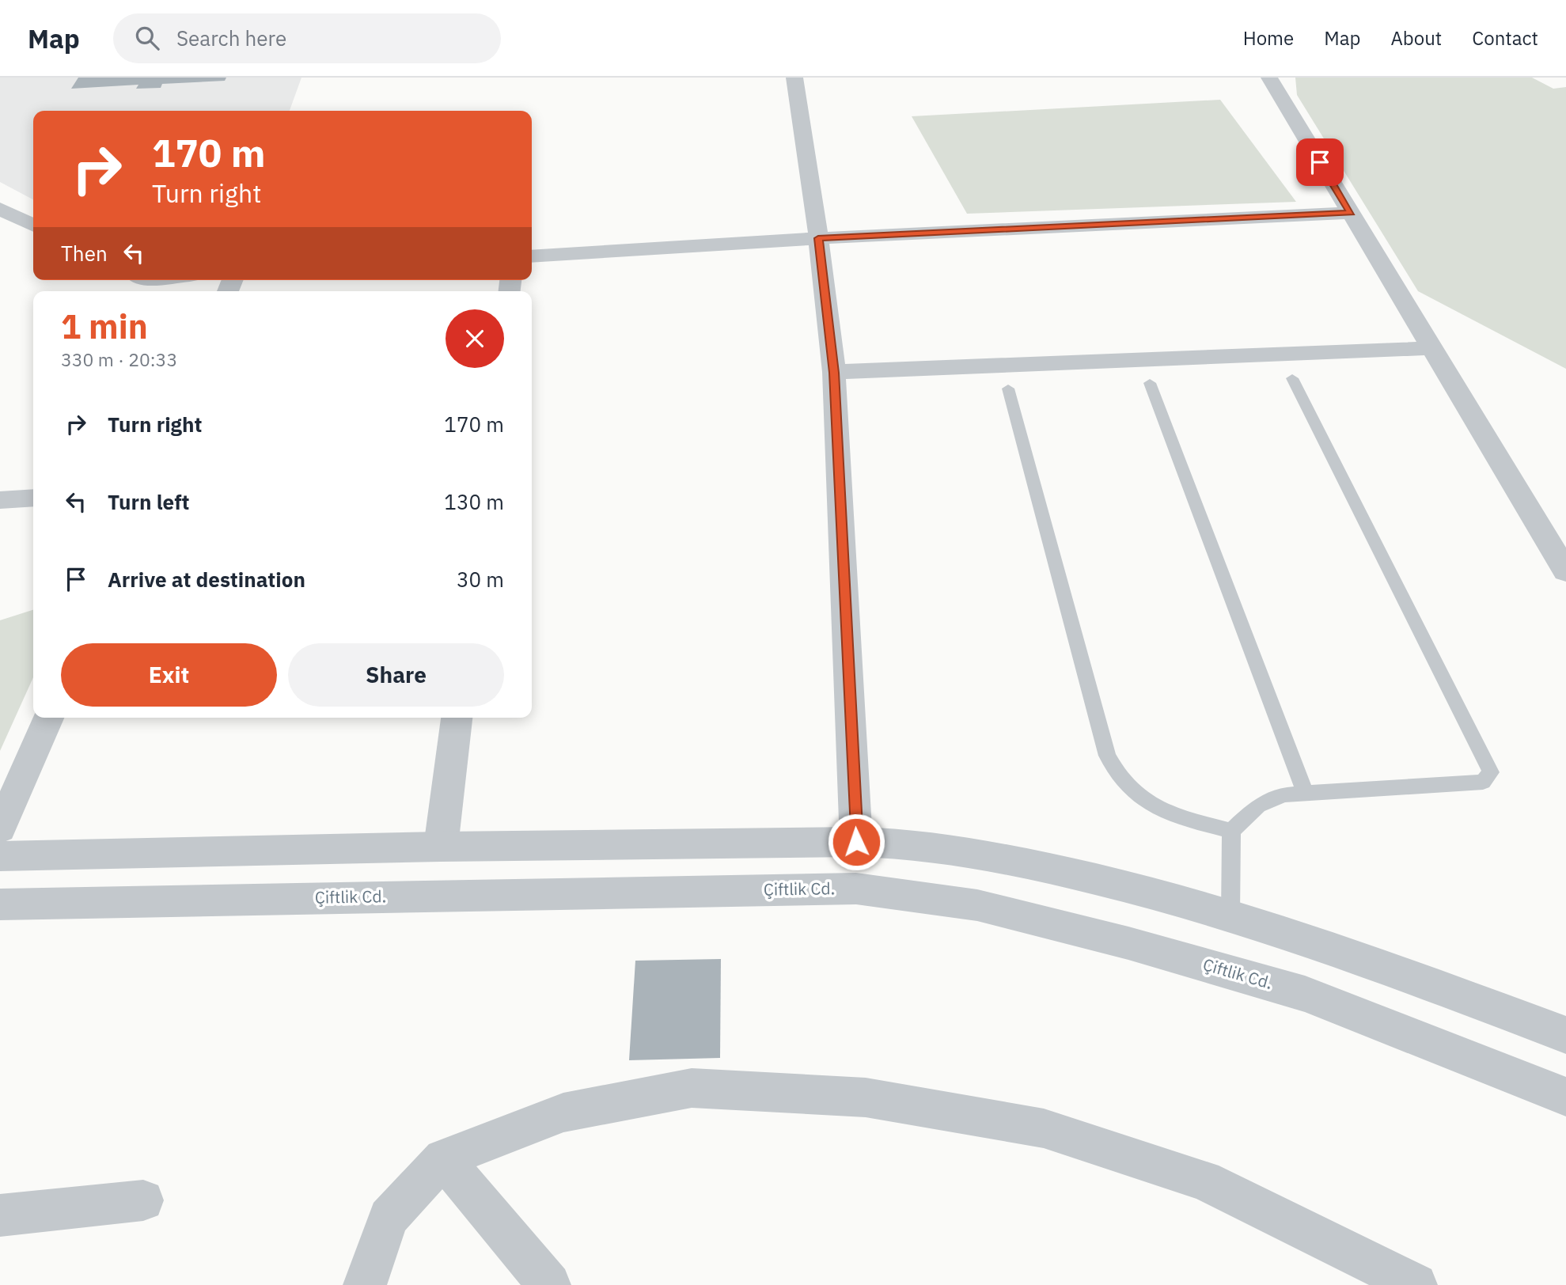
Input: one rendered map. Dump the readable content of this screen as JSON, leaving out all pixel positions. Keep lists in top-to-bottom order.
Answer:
{
  "streets": {
    "street": ["Çiftlik Cd."]
  },
  "page": {
    "header": "Map",
    "search": "Search here",
    "nav": [
      "Home",
      "Map",
      "About",
      "Contact"
    ],
    "turn": ["170 m", "Turn right"],
    "then": "Then",
    "heading": ["1 min", "330 m · 20:33"],
    "list": [
      {
        "name": "Turn right",
        "value": "170 m"
      },
      {
        "name": "Turn left",
        "value": "130 m"
      },
      {
        "name": "Arrive at destination",
        "value": "30 m"
      }
    ],
    "buttons": ["Exit", "Share"]
  }
}
